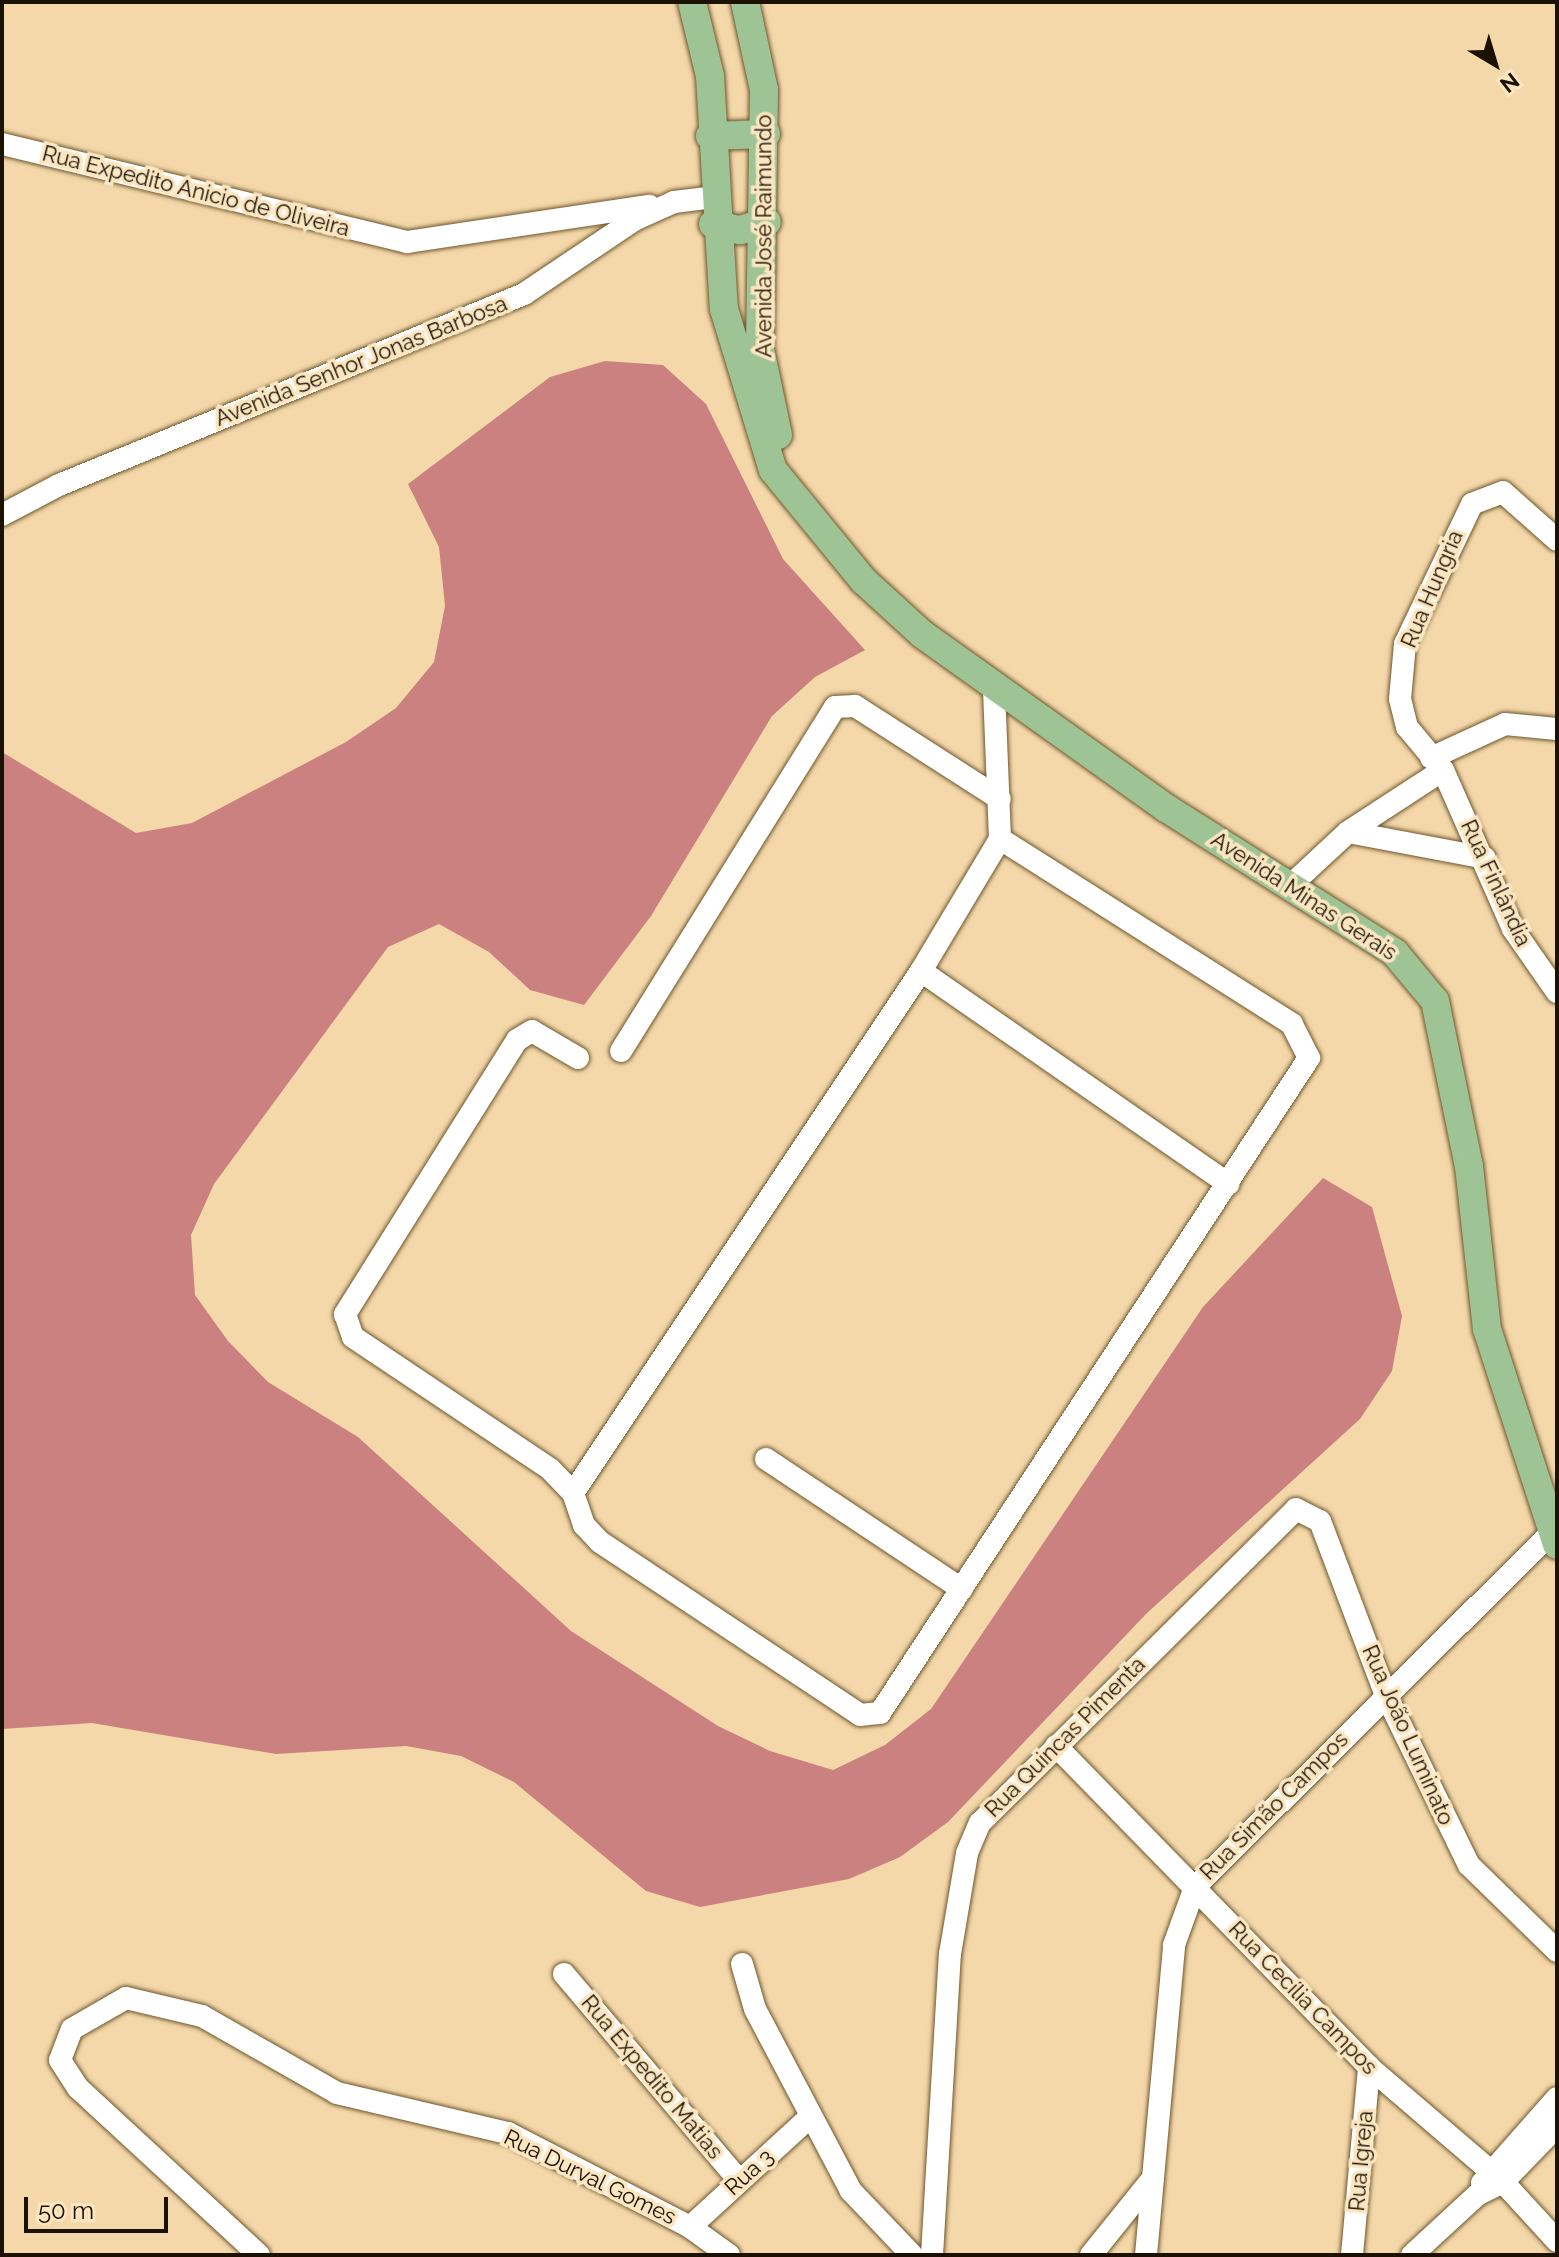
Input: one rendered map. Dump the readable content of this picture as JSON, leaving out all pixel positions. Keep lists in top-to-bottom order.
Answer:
{
  "streets": {
    "main road": ["Avenida José Raimundo", "Avenida Minas Gerais"],
    "street": [
      "Rua Expedito Anicio de Oliveira",
      "Avenida Senhor Jonas Barbosa",
      "Rua Hungria",
      "Rua Finlândia",
      "Rua João Luminato",
      "Rua Quincas Pimenta",
      "Rua Simão Campos",
      "Rua Cecília Campos",
      "Rua Expedito Matias",
      "Rua Igreja",
      "Rua 3",
      "Rua Durval Gomes"
    ]
  },
  "crossings": [
    ["Rua Expedito Anicio de Oliveira", "Avenida Senhor Jonas Barbosa"],
    ["Avenida José Raimundo", "Avenida Senhor Jonas Barbosa"],
    ["Avenida José Raimundo", "Avenida Minas Gerais"],
    ["Rua Hungria", "Rua Finlândia"],
    ["Avenida Minas Gerais", "Rua Simão Campos"],
    ["Rua João Luminato", "Rua Quincas Pimenta"],
    ["Rua João Luminato", "Rua Simão Campos"],
    ["Rua Quincas Pimenta", "Rua Cecília Campos"],
    ["Rua Simão Campos", "Rua Cecília Campos"],
    ["Rua Cecília Campos", "Rua Igreja"],
    ["Rua Expedito Matias", "Rua 3"],
    ["Rua 3", "Rua Durval Gomes"]
  ],
  "scale_bar": "50 m",
  "north": "bottom right"
}
